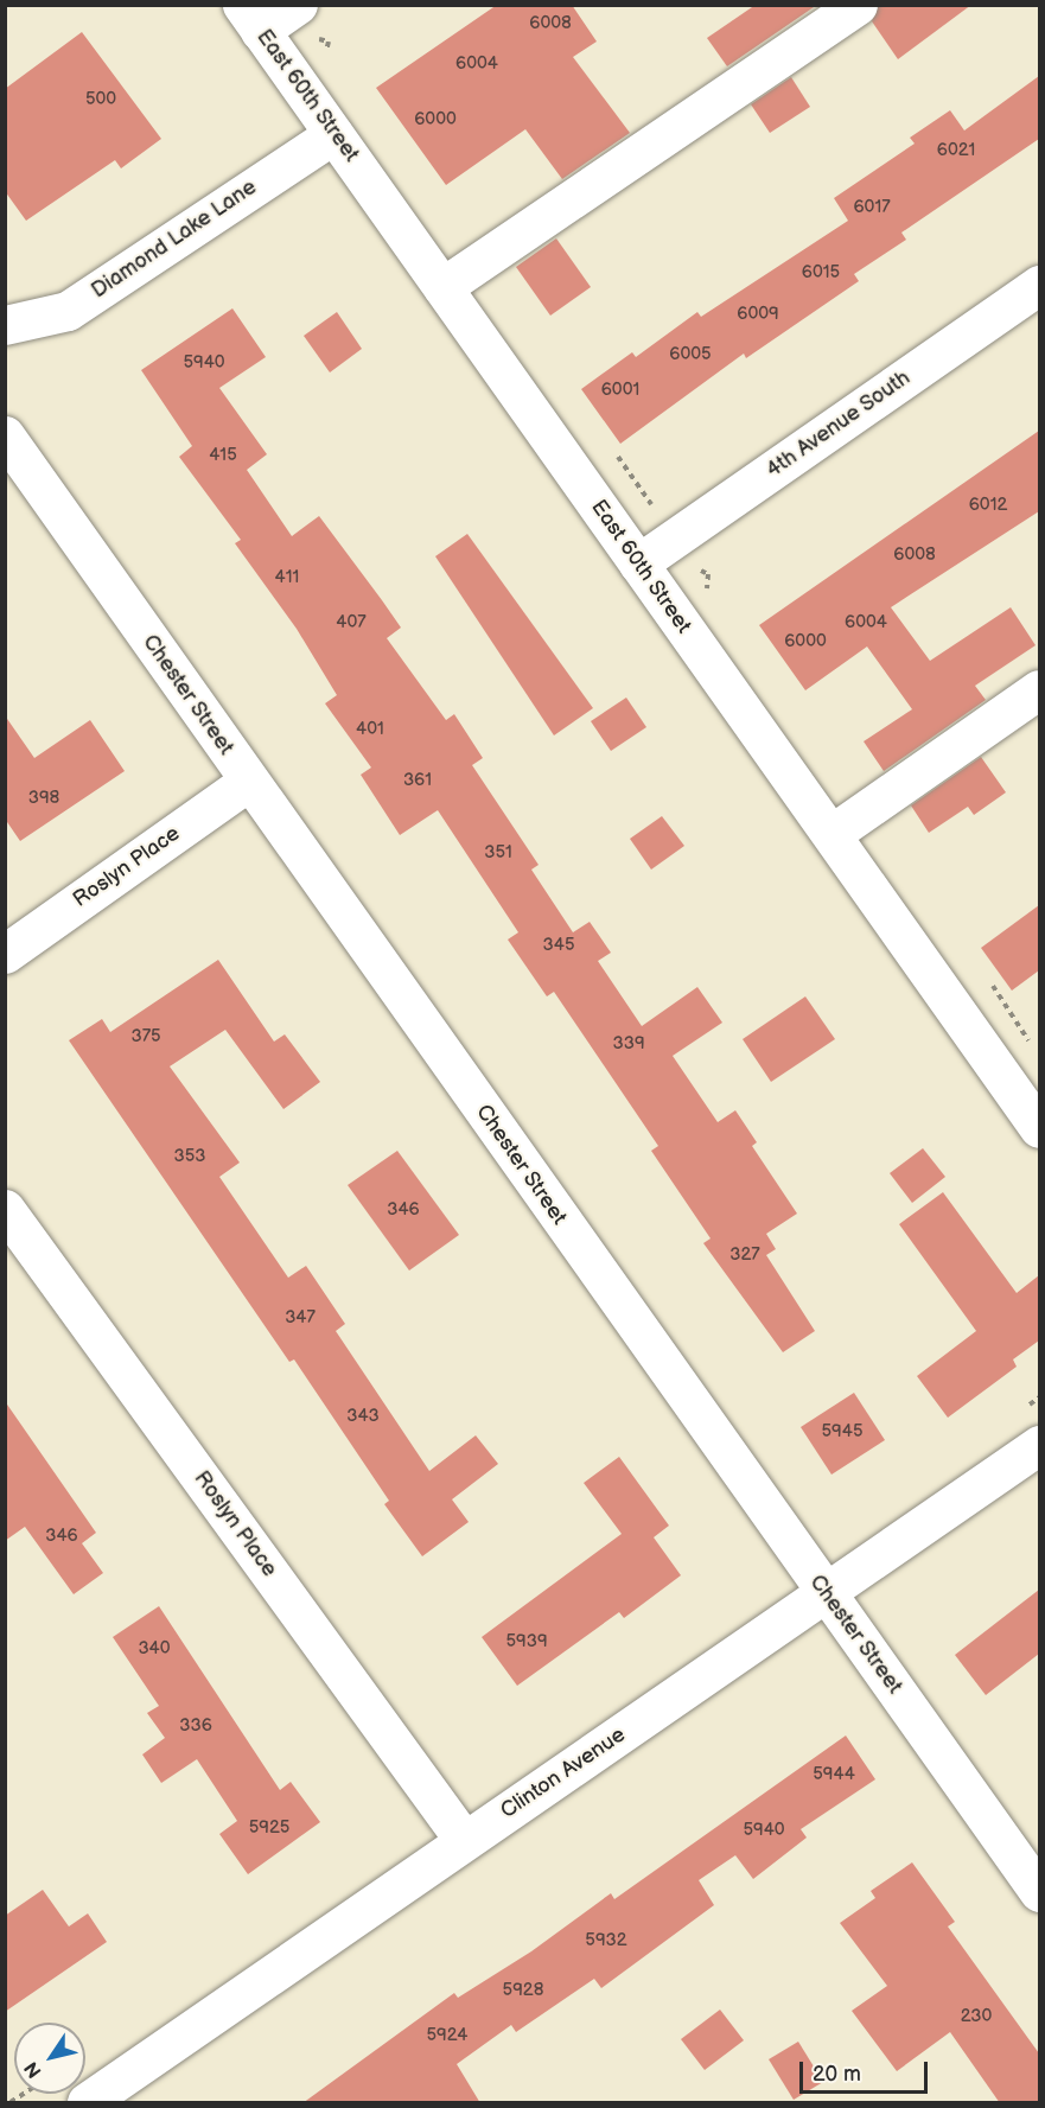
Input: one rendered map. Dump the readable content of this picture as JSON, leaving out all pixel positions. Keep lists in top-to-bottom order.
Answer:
{
  "streets": {
    "street": [
      "East 60th Street",
      "Diamond Lake Lane",
      "4th Avenue South",
      "Chester Street",
      "Roslyn Place",
      "Clinton Avenue"
    ]
  },
  "crossings": [
    ["East 60th Street", "Diamond Lake Lane"],
    ["East 60th Street", "4th Avenue South"],
    ["Chester Street", "Roslyn Place"],
    ["Chester Street", "Clinton Avenue"],
    ["Roslyn Place", "Clinton Avenue"]
  ],
  "house_numbers": [
    "6008",
    "6004",
    "500",
    "6000",
    "6021",
    "6017",
    "6015",
    "6009",
    "6005",
    "5940",
    "6001",
    "415",
    "6012",
    "6008",
    "411",
    "407",
    "6004",
    "6000",
    "401",
    "361",
    "398",
    "351",
    "345",
    "375",
    "339",
    "353",
    "346",
    "327",
    "347",
    "343",
    "5945",
    "346",
    "5939",
    "340",
    "336",
    "5944",
    "5925",
    "5940",
    "5932",
    "5928",
    "230",
    "5924"
  ],
  "scale_bar": "20 m",
  "north": "bottom left"
}
